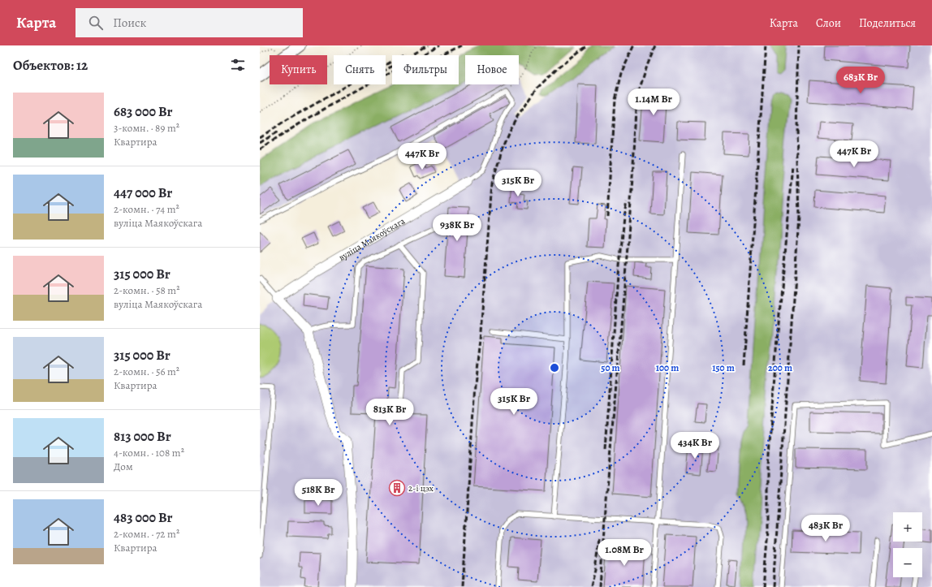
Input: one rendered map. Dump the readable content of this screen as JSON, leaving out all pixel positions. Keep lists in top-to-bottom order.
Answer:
{
  "streets": {
    "street": ["вуліца Маякоўскага"]
  },
  "places": {
    "building": ["2-і цэх"]
  },
  "page": {
    "header": "Карта",
    "search": "Поиск",
    "nav": ["Карта", "Слои", "Поделиться"],
    "heading": "Объектов: 12",
    "chip": [
      "Купить",
      "Снять",
      "Фильтры",
      "Новое"
    ],
    "price": [
      "683K Br",
      "1.14M Br",
      "447K Br",
      "447K Br",
      "315K Br",
      "938K Br",
      "315K Br",
      "813K Br",
      "434K Br",
      "518K Br",
      "483K Br",
      "1.08M Br"
    ],
    "list": [
      {
        "name": "683 000 Br",
        "note": "3-комн. · 89 m² · Квартира"
      },
      {
        "name": "447 000 Br",
        "note": "2-комн. · 74 m² · вуліца Маякоўскага"
      },
      {
        "name": "315 000 Br",
        "note": "2-комн. · 58 m² · вуліца Маякоўскага"
      },
      {
        "name": "315 000 Br",
        "note": "2-комн. · 56 m² · Квартира"
      },
      {
        "name": "813 000 Br",
        "note": "4-комн. · 108 m² · Дом"
      },
      {
        "name": "483 000 Br",
        "note": "2-комн. · 72 m² · Квартира"
      }
    ],
    "map_buttons": ["+", "−"]
  },
  "rings": [
    "50 m",
    "100 m",
    "150 m",
    "200 m"
  ]
}
